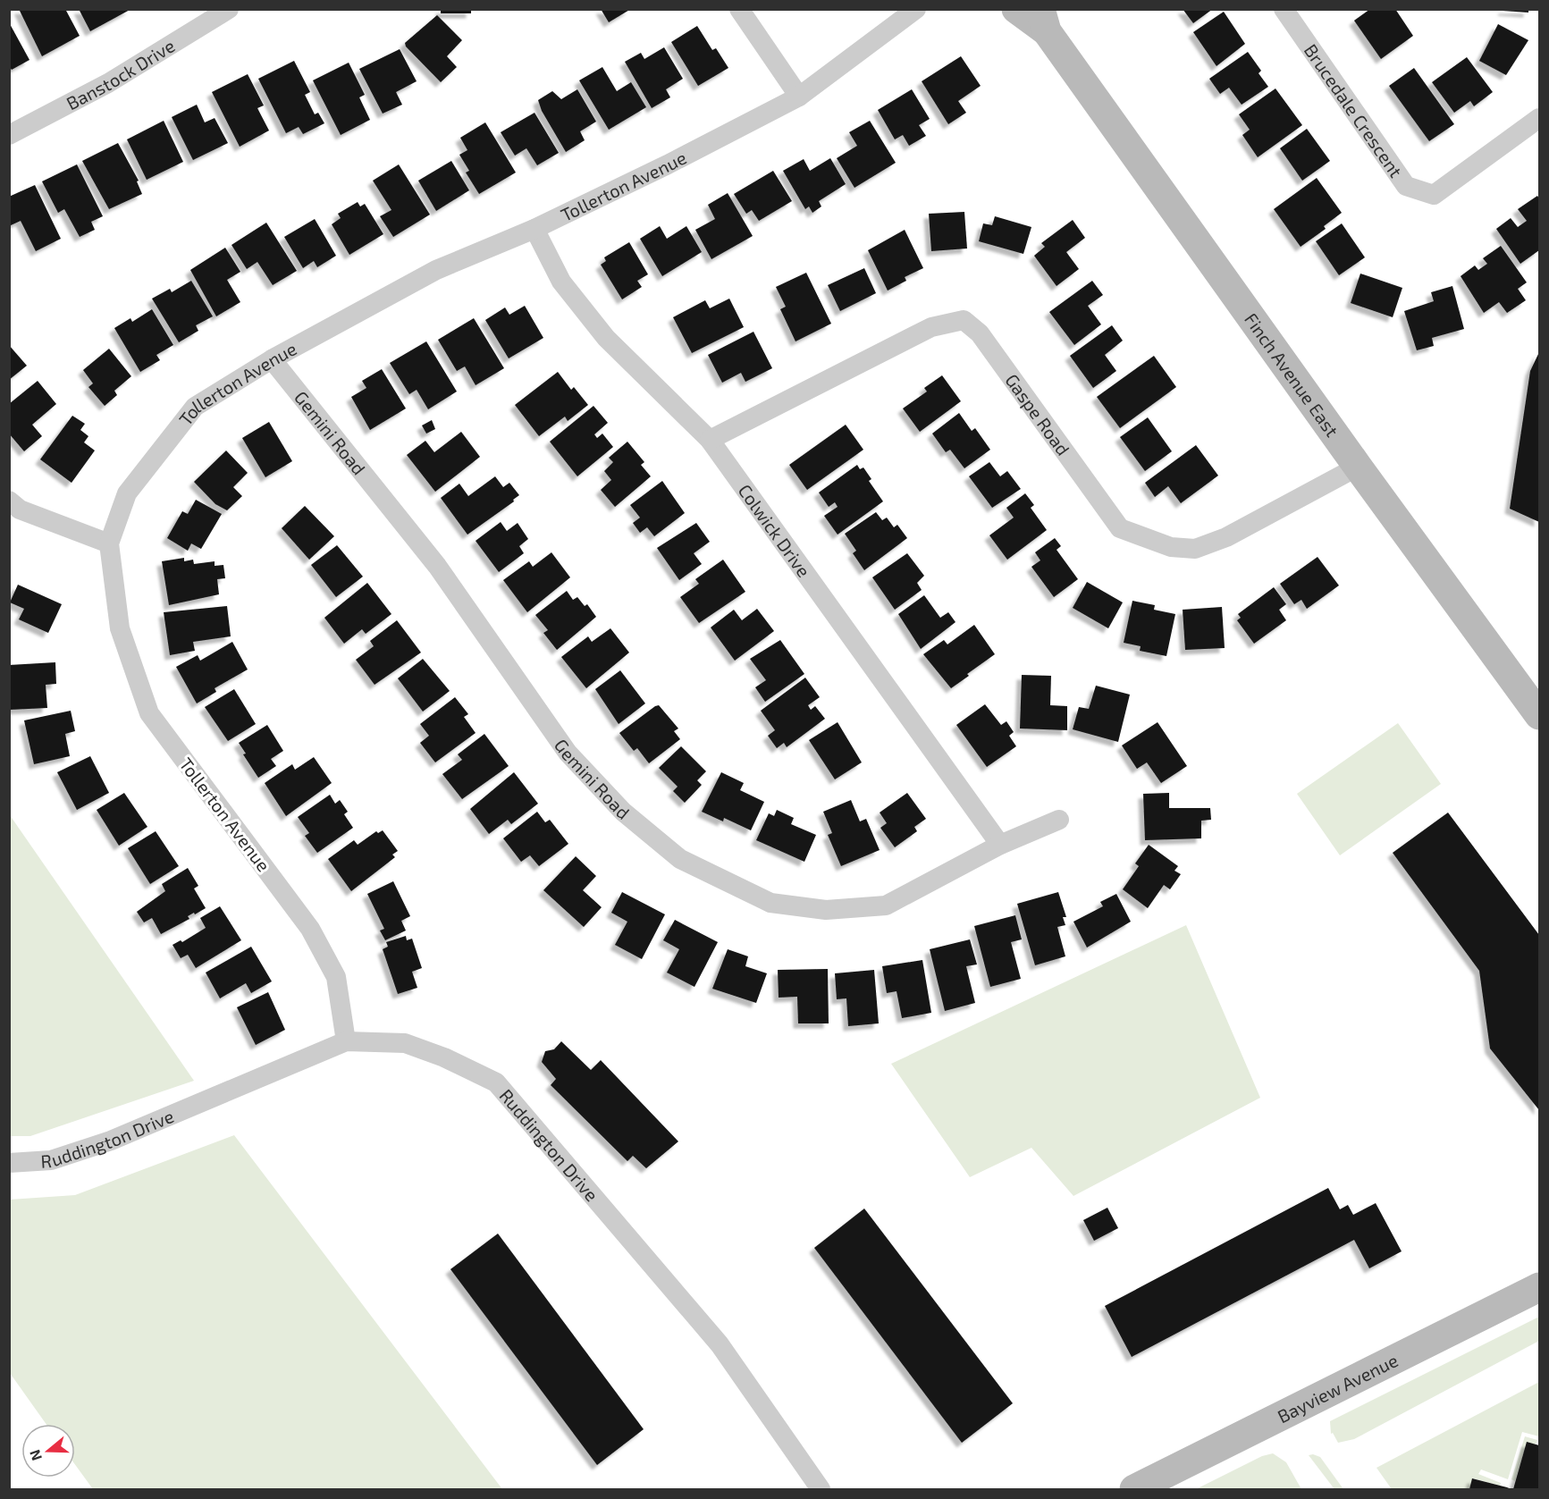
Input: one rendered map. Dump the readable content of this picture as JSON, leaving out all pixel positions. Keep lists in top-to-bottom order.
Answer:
{
  "streets": {
    "main road": ["Finch Avenue East", "Bayview Avenue"],
    "street": [
      "Banstock Drive",
      "Brucedale Crescent",
      "Tollerton Avenue",
      "Gaspe Road",
      "Gemini Road",
      "Colwick Drive",
      "Ruddington Drive"
    ]
  },
  "crossings": [
    ["Tollerton Avenue", "Gemini Road"],
    ["Tollerton Avenue", "Colwick Drive"],
    ["Tollerton Avenue", "Ruddington Drive"],
    ["Finch Avenue East", "Gaspe Road"],
    ["Gaspe Road", "Colwick Drive"],
    ["Gemini Road", "Colwick Drive"]
  ],
  "north": "left"
}
